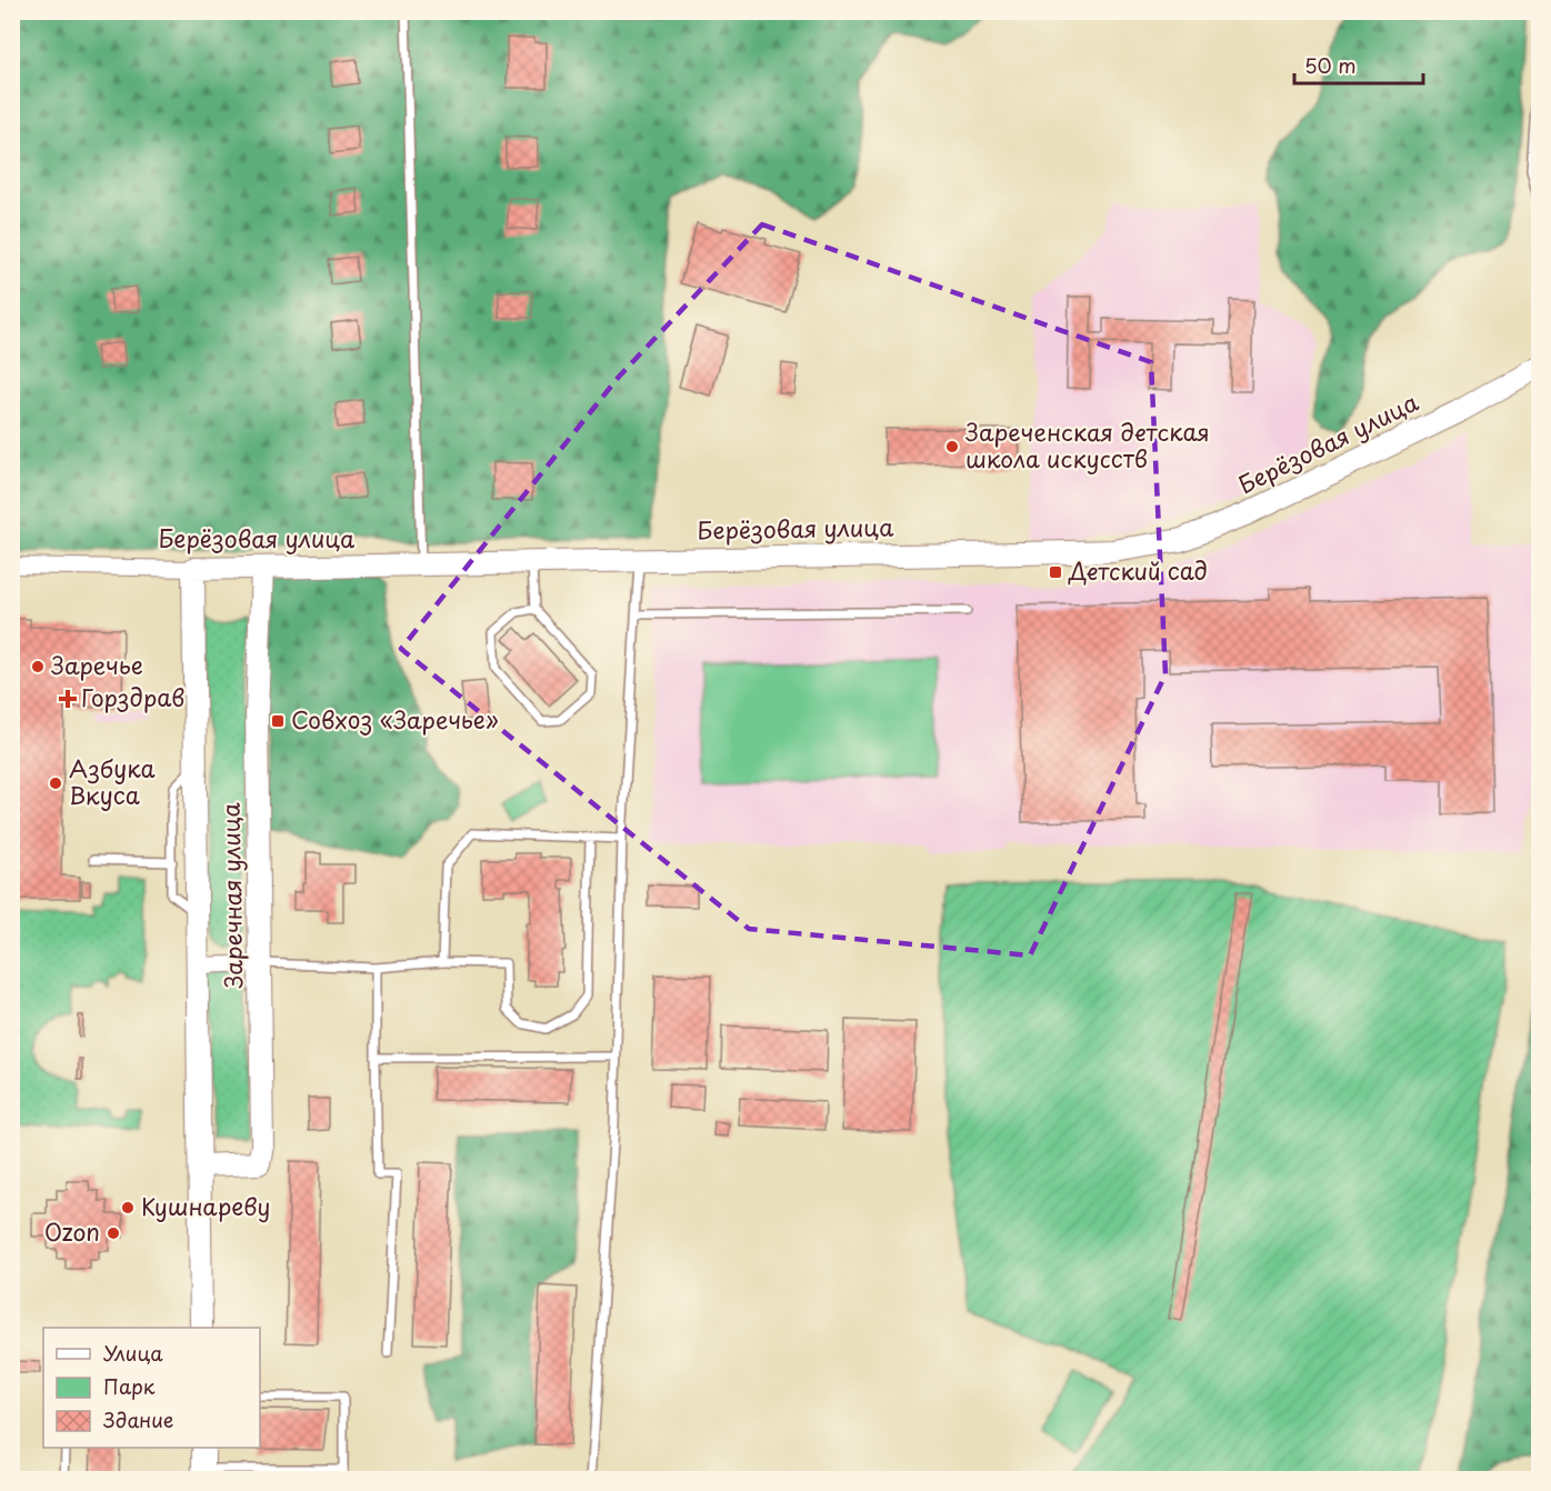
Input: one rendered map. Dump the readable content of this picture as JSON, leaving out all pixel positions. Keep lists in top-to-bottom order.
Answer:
{
  "streets": {
    "street": ["Берёзовая улица", "Заречная улица"]
  },
  "crossings": [
    ["Берёзовая улица", "Заречная улица"]
  ],
  "places": {
    "other": [
      "Зареченская детская школа искусств",
      "Заречье",
      "Азбука Вкуса",
      "Кушнареву",
      "Ozon"
    ],
    "transit": ["Детский сад", "Совхоз «Заречье»"],
    "health": ["Горздрав"]
  },
  "legend": ["Улица", "Парк", "Здание"],
  "scale_bar": "50 m"
}
